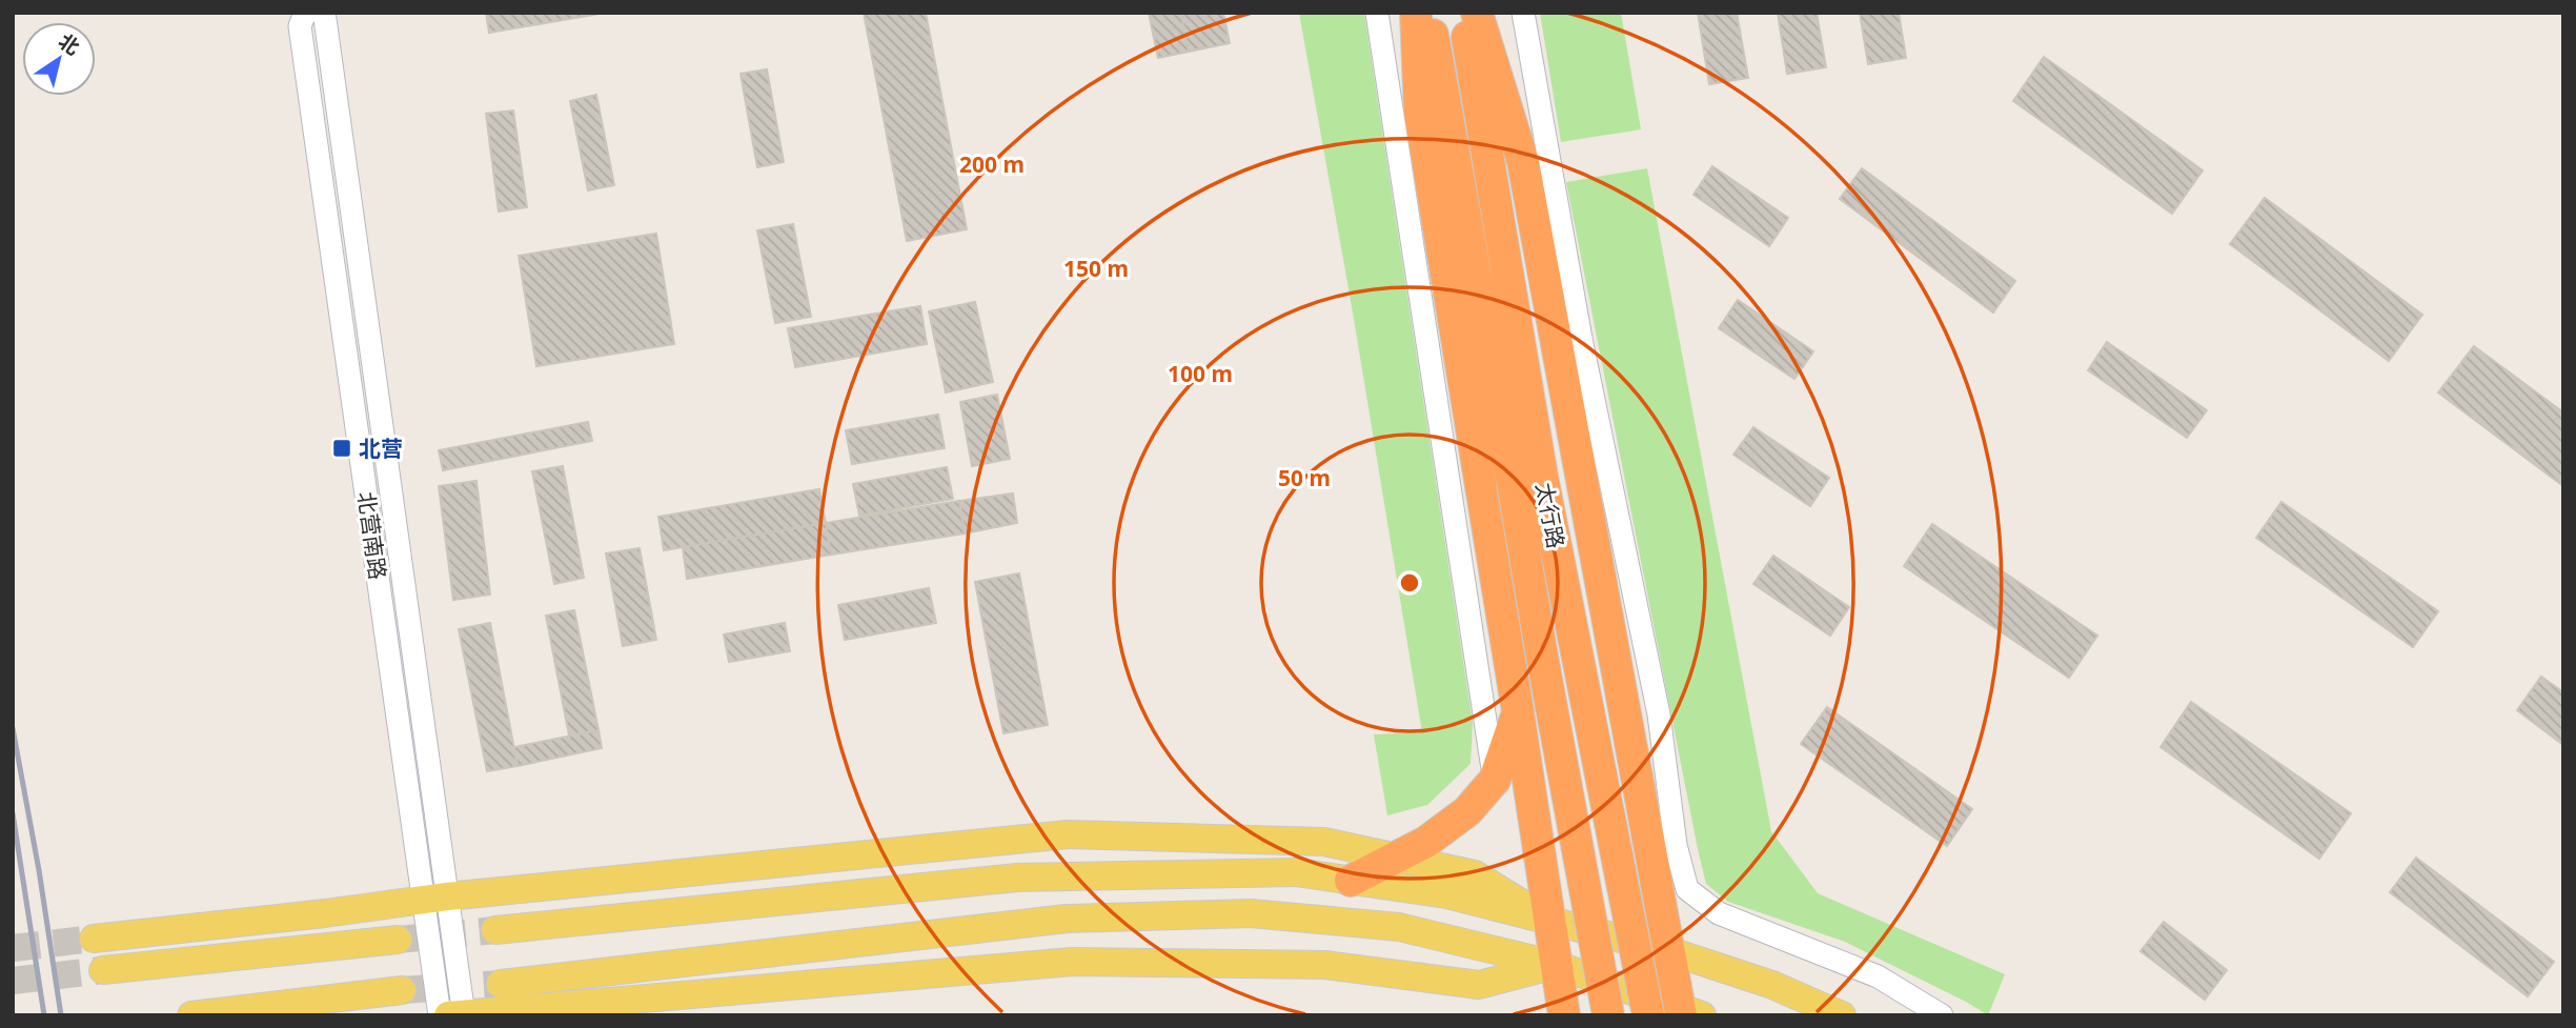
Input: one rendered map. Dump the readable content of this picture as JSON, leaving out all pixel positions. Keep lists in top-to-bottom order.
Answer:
{
  "streets": {
    "highway": ["太行路"],
    "street": ["北营南路"]
  },
  "places": {
    "transit": ["北营"]
  },
  "north": "top right",
  "rings": [
    "200 m",
    "150 m",
    "100 m",
    "50 m"
  ]
}
